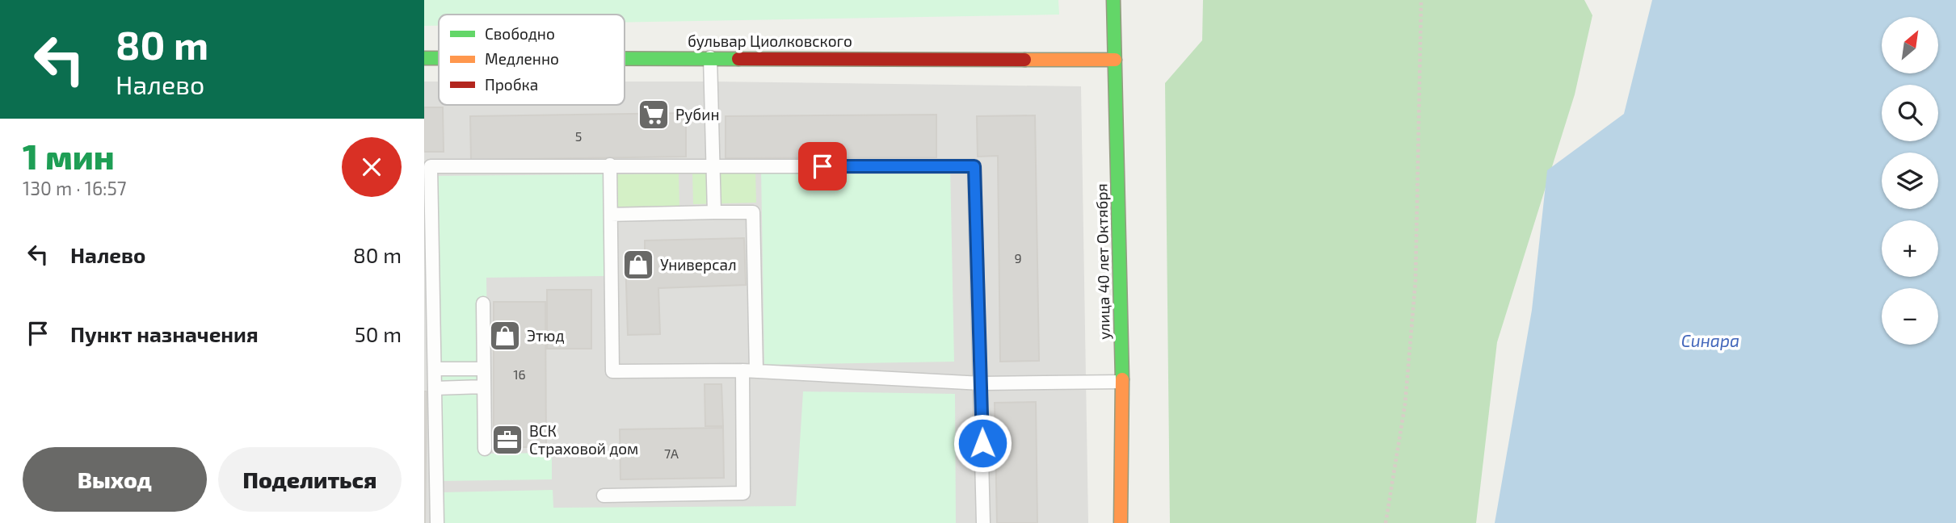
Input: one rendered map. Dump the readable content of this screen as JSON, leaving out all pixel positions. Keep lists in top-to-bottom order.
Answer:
{
  "streets": {
    "street": ["бульвар Циолковского", "улица 40 лет Октября"]
  },
  "crossings": [
    ["бульвар Циолковского", "улица 40 лет Октября"]
  ],
  "water": ["Синара"],
  "places": {
    "supermarket": ["Рубин"],
    "shop": ["Универсал", "Этюд"],
    "office": ["ВСК Страховой дом"]
  },
  "house_numbers": [
    "5",
    "9",
    "16",
    "7А"
  ],
  "legend": ["Свободно", "Медленно", "Пробка"],
  "north": "top right",
  "page": {
    "turn": ["80 m", "Налево"],
    "map_buttons": ["+", "−"],
    "heading": ["1 мин", "130 m · 16:57"],
    "list": [
      {
        "name": "Налево",
        "value": "80 m"
      },
      {
        "name": "Пункт назначения",
        "value": "50 m"
      }
    ],
    "buttons": ["Выход", "Поделиться"]
  }
}
